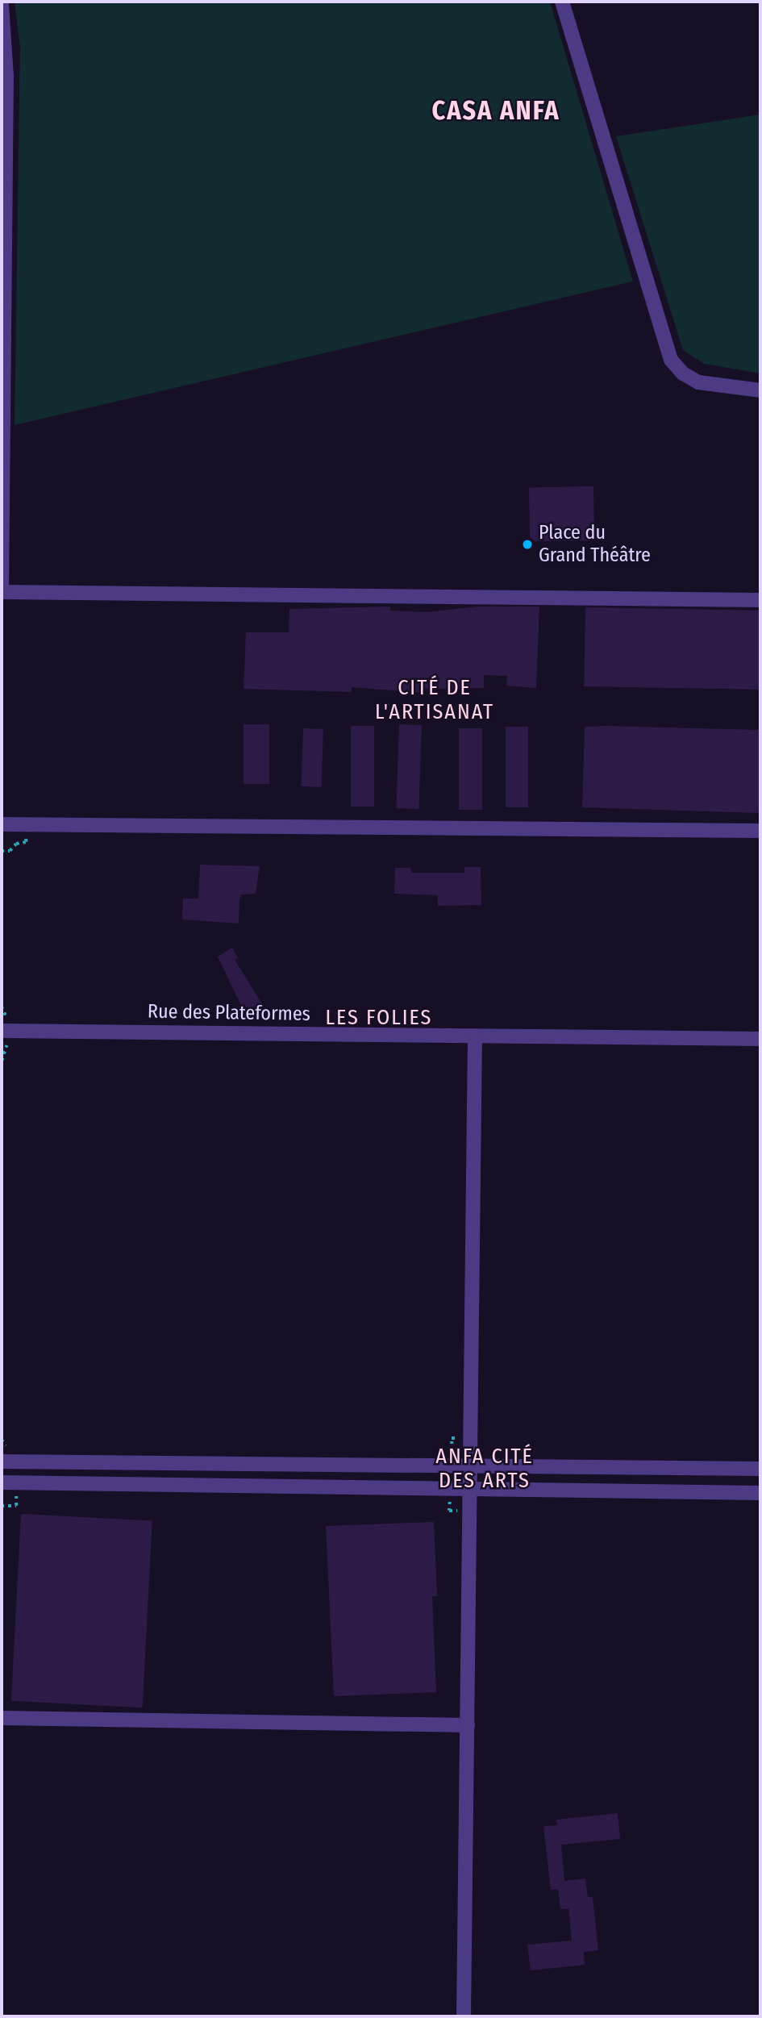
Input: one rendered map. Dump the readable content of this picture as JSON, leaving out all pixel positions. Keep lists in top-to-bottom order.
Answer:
{
  "streets": {
    "street": ["Rue des Plateformes"]
  },
  "districts": [
    "CASA ANFA",
    "CITÉ DE L'ARTISANAT",
    "LES FOLIES",
    "ANFA CITÉ DES ARTS"
  ],
  "places": ["Place du Grand Théâtre"]
}
